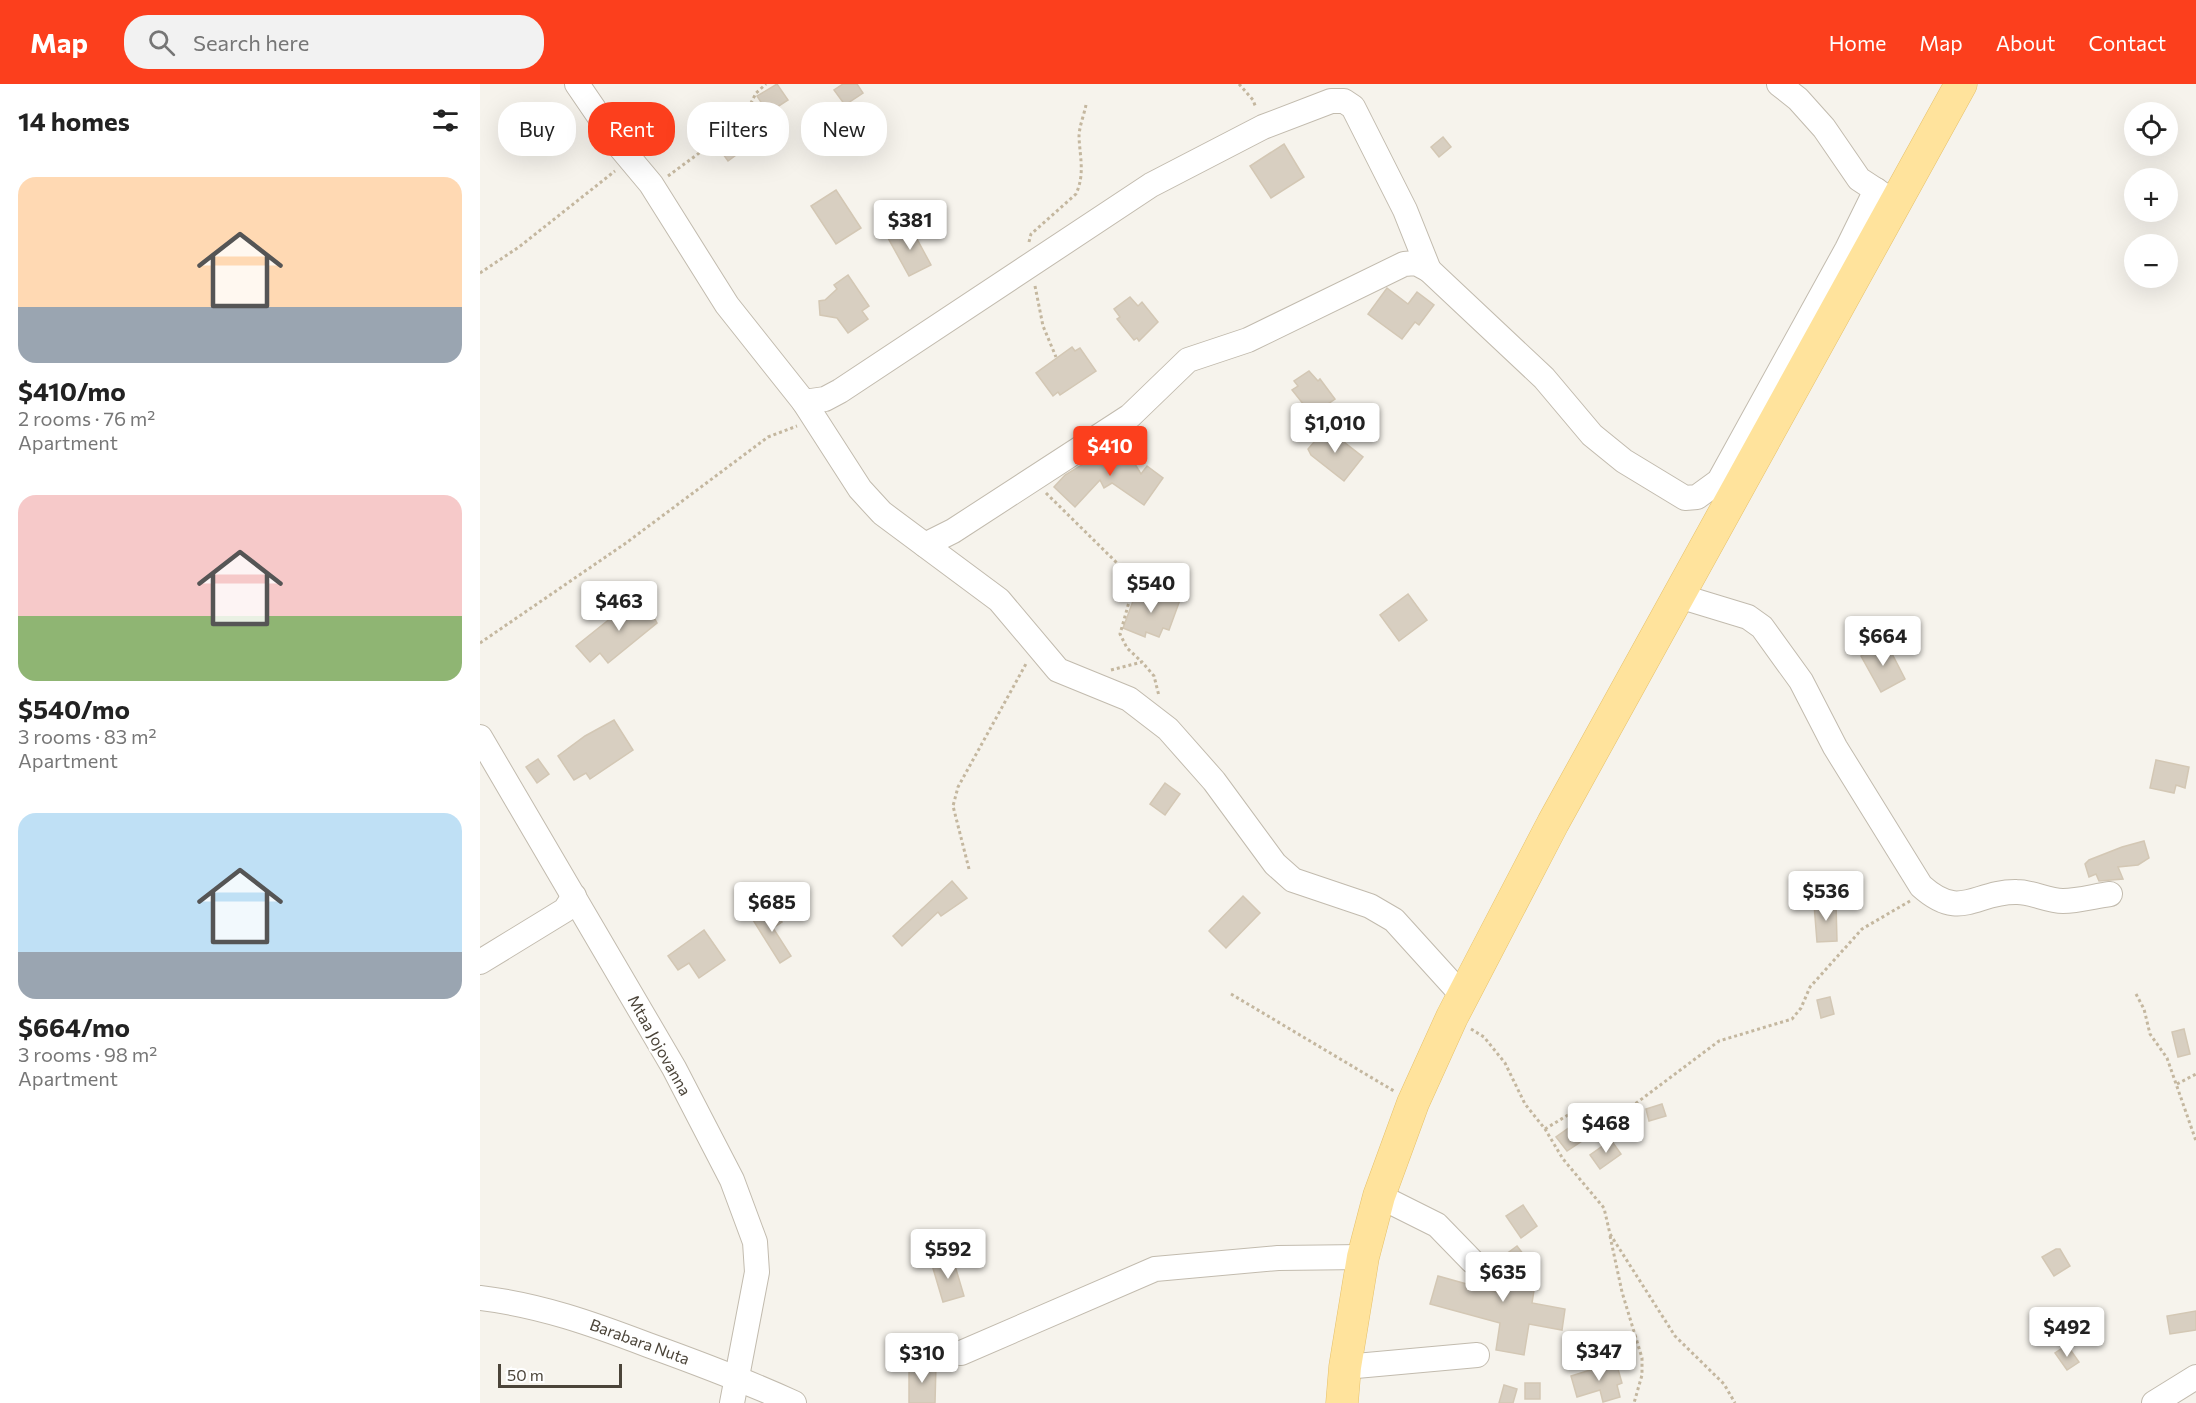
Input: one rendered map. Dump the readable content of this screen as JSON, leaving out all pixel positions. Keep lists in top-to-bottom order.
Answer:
{
  "streets": {
    "street": ["Mtaa Jojovanna", "Barabara Nuta"]
  },
  "crossings": [
    ["Mtaa Jojovanna", "Barabara Nuta"]
  ],
  "scale_bar": "50 m",
  "page": {
    "header": "Map",
    "search": "Search here",
    "nav": [
      "Home",
      "Map",
      "About",
      "Contact"
    ],
    "heading": "14 homes",
    "map_buttons": ["+", "−"],
    "chip": [
      "Buy",
      "Rent",
      "Filters",
      "New"
    ],
    "list": [
      {
        "name": "$410/mo",
        "note": "2 rooms · 76 m² · Apartment"
      },
      {
        "name": "$540/mo",
        "note": "3 rooms · 83 m² · Apartment"
      },
      {
        "name": "$664/mo",
        "note": "3 rooms · 98 m² · Apartment"
      }
    ],
    "price": [
      "$381",
      "$1,010",
      "$410",
      "$540",
      "$463",
      "$664",
      "$536",
      "$685",
      "$468",
      "$592",
      "$635",
      "$492",
      "$347",
      "$310"
    ],
    "scale": "50 m"
  }
}
